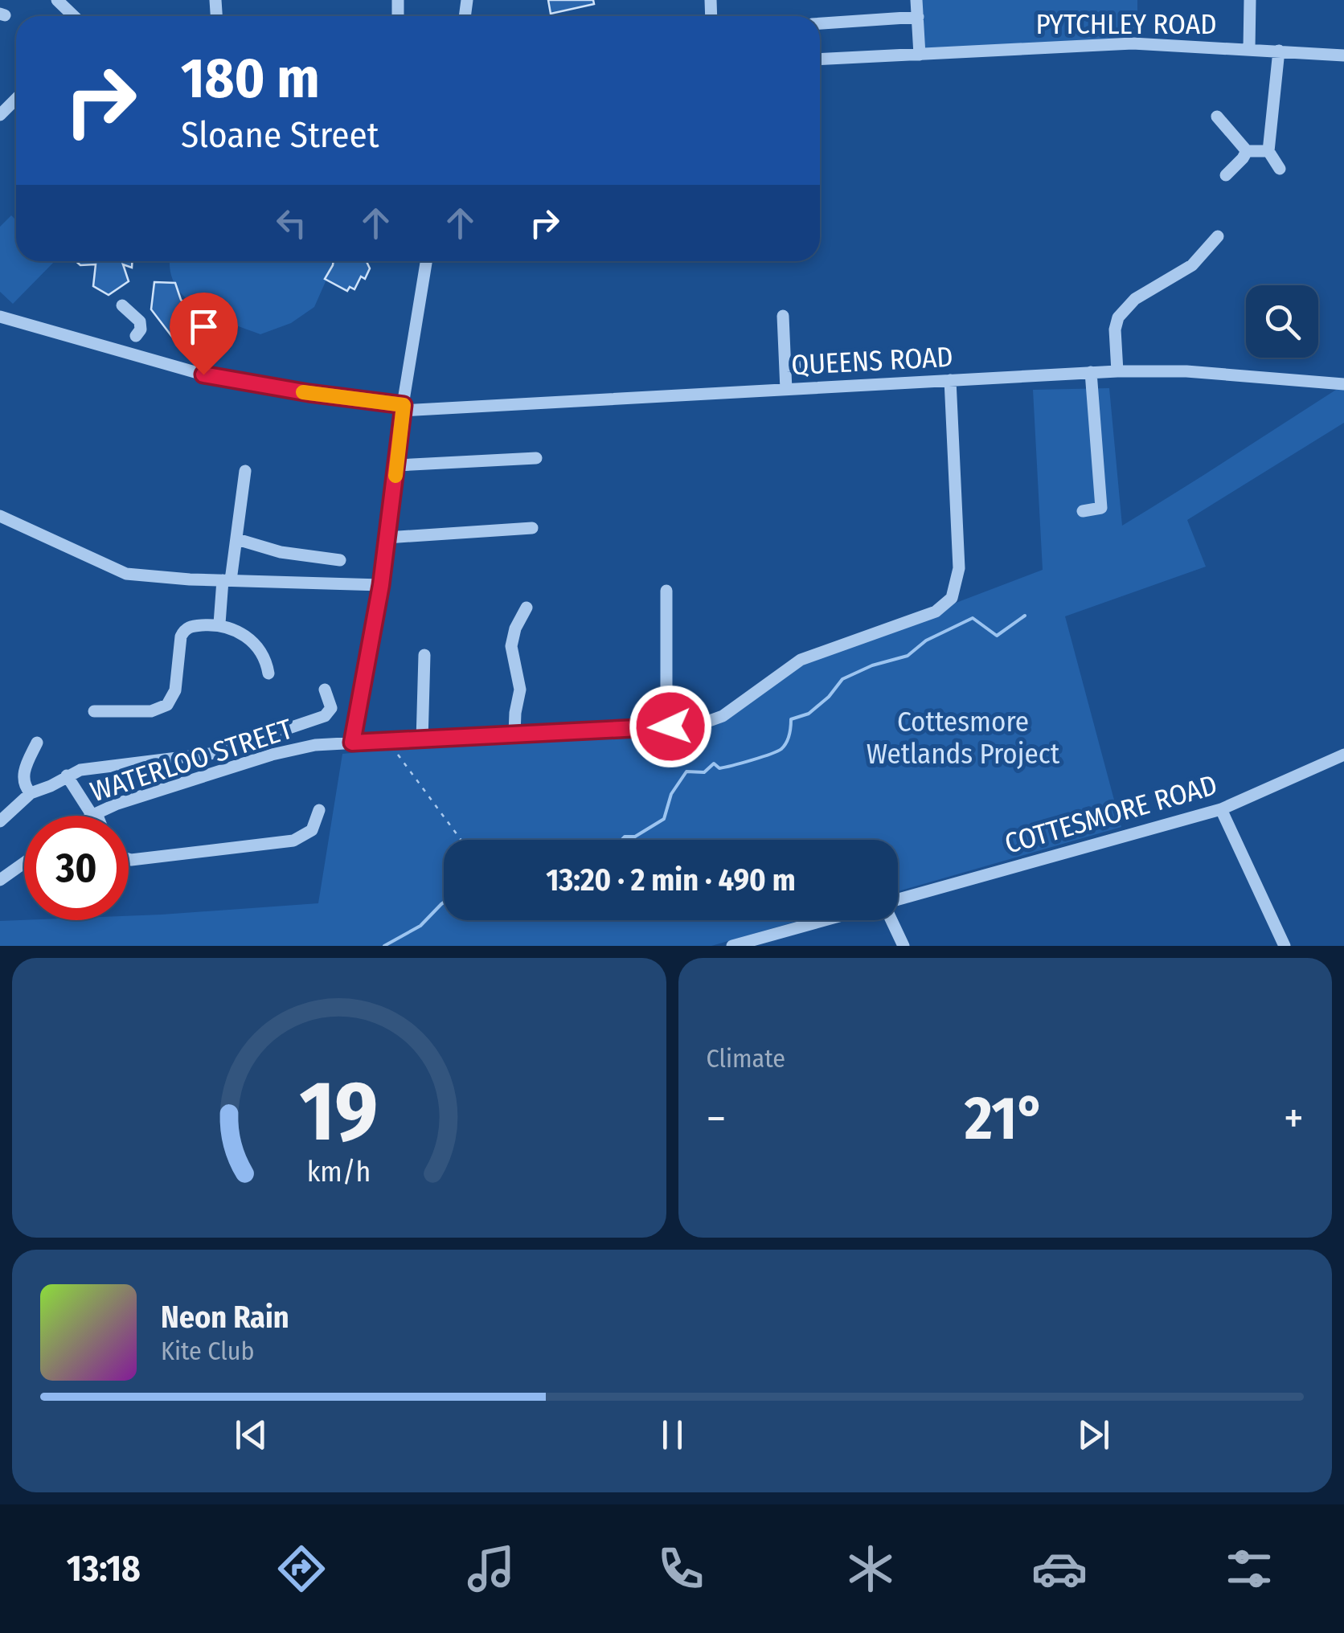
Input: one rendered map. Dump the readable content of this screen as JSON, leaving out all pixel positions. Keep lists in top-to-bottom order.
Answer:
{
  "streets": {
    "street": [
      "PYTCHLEY ROAD",
      "QUEENS ROAD",
      "WATERLOO STREET",
      "COTTESMORE ROAD"
    ]
  },
  "crossings": [
    ["QUEENS ROAD", "WATERLOO STREET"]
  ],
  "parks": ["Cottesmore Wetlands Project"],
  "page": {
    "turn": ["180 m", "Sloane Street"],
    "limit": "30",
    "trip": "13:20 · 2 min · 490 m",
    "tile": "Climate",
    "heat": ["−", "21°", "+"],
    "song": ["Neon Rain", "Kite Club"],
    "tabs": "13:18",
    "gauge": ["19", "km/h"]
  }
}
